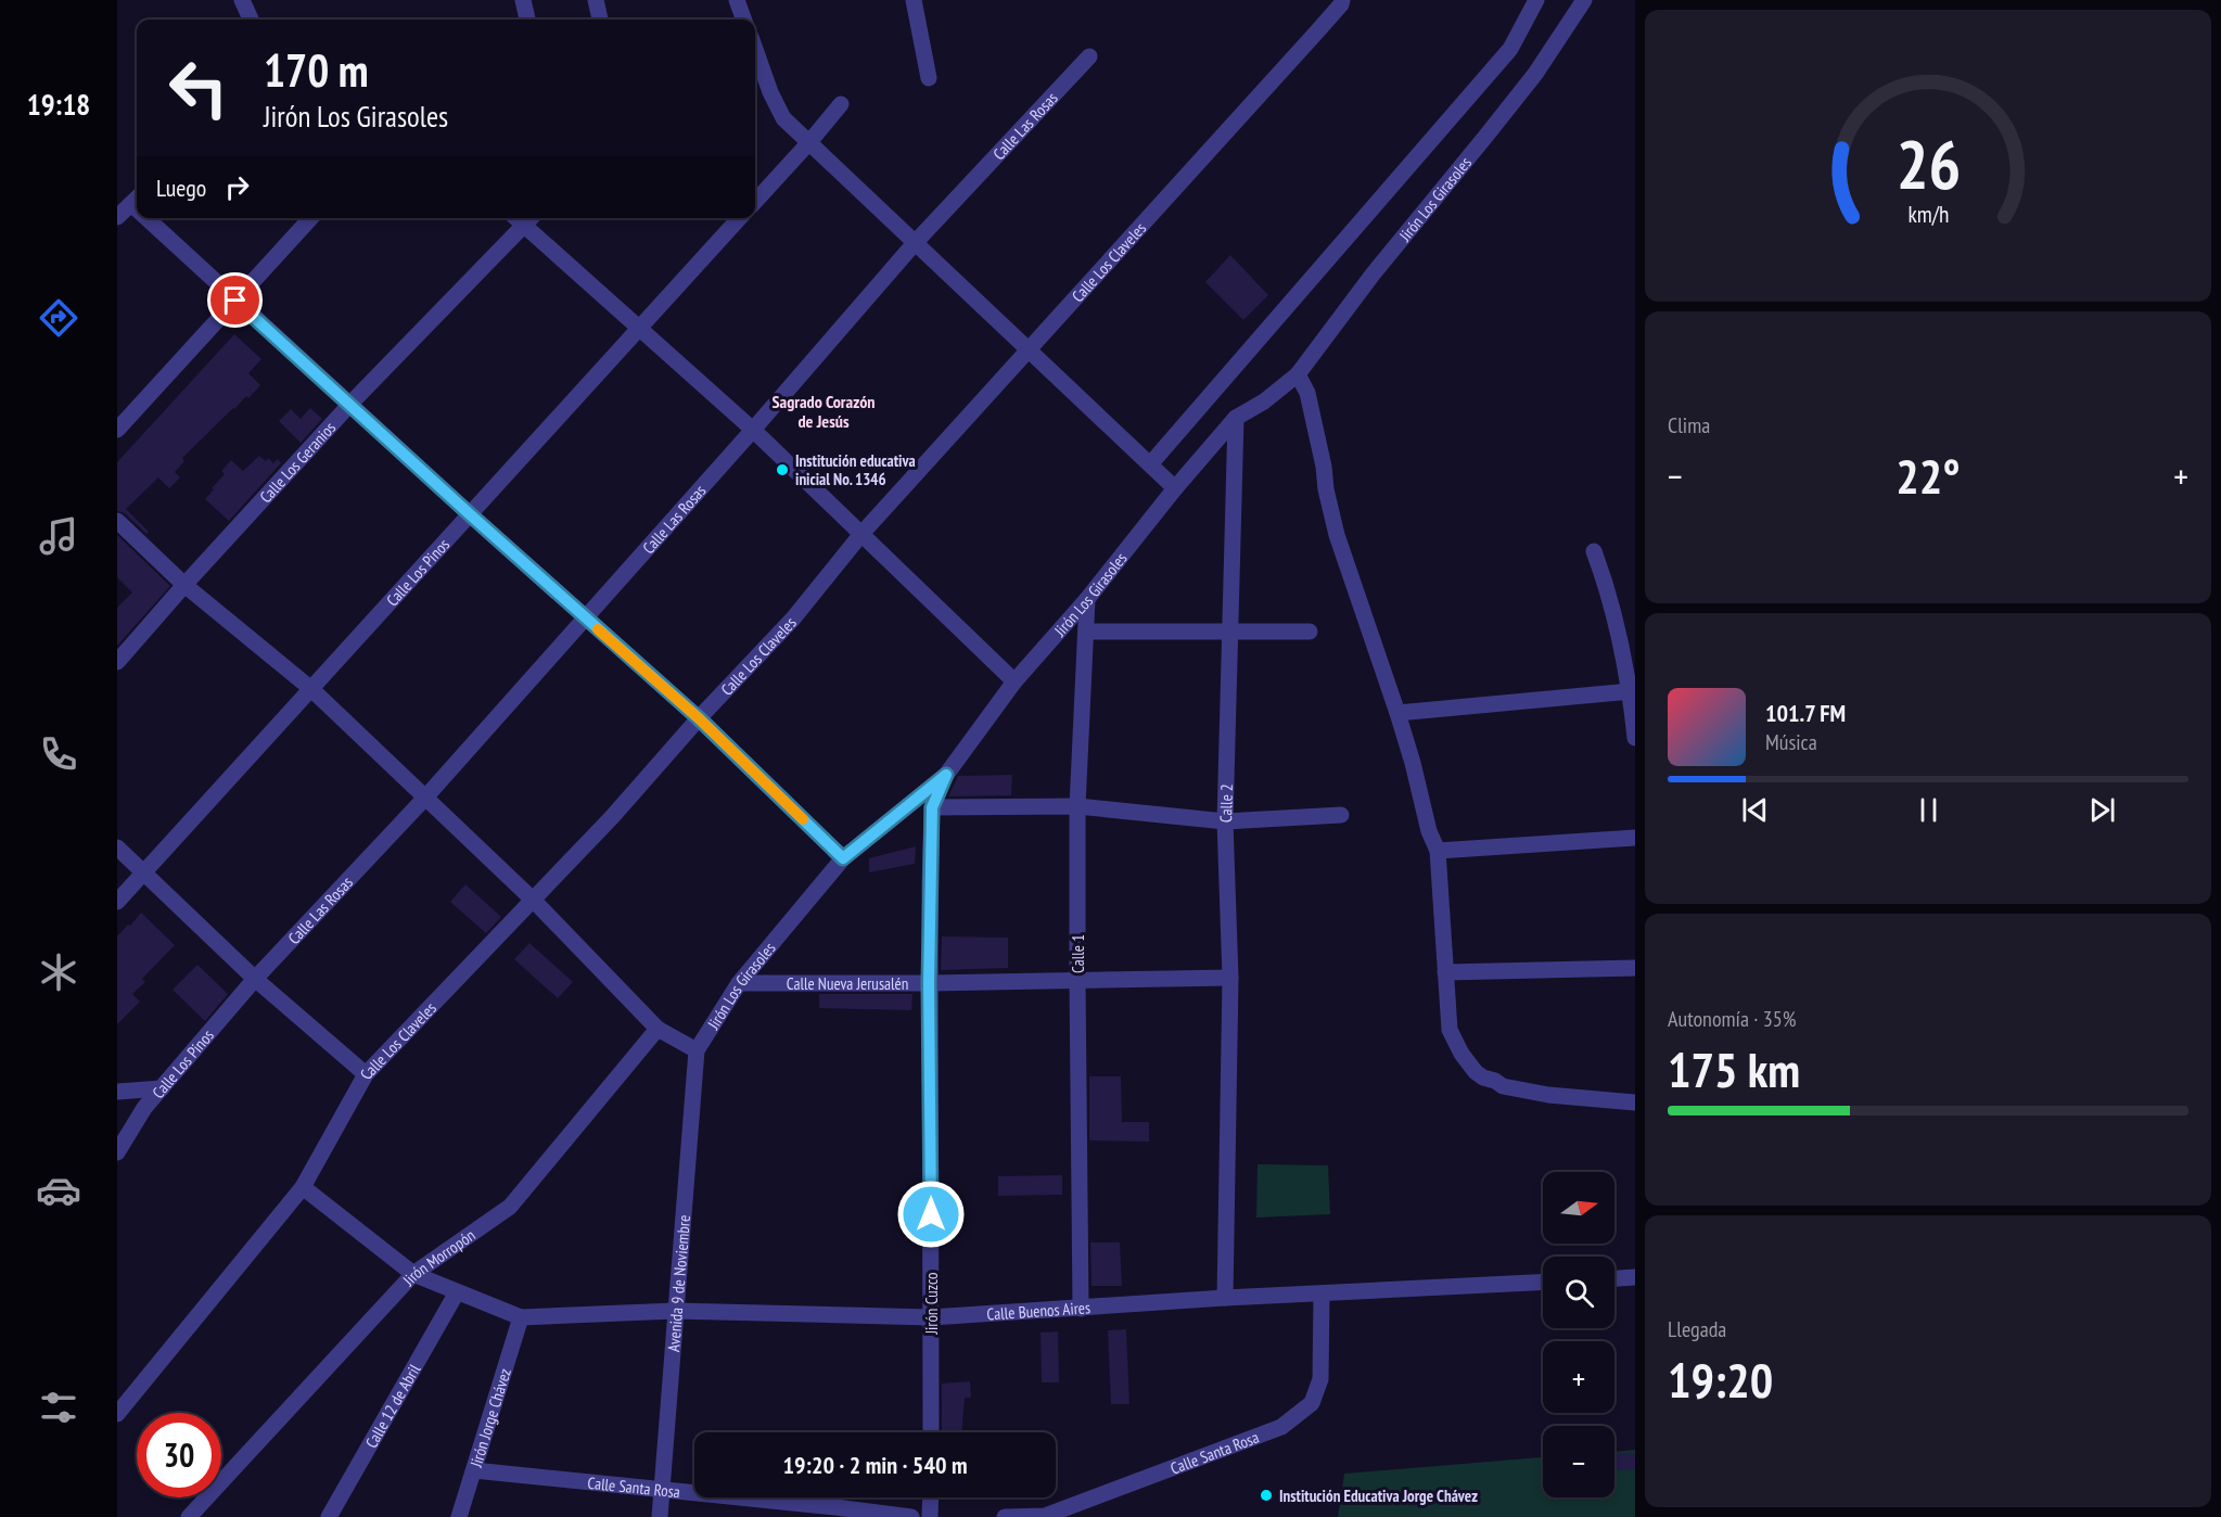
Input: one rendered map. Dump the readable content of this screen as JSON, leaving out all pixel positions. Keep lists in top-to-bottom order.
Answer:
{
  "streets": {
    "street": [
      "Calle Las Rosas",
      "Jirón Los Girasoles",
      "Calle Los Claveles",
      "Calle Los Geranios",
      "Calle Los Pinos",
      "Calle 2",
      "Calle 1",
      "Calle Nueva Jerusalén",
      "Jirón Morropón",
      "Avenida 9 de Noviembre",
      "Jirón Cuzco",
      "Calle Buenos Aires",
      "Calle 12 de Abril",
      "Jirón Jorge Chávez",
      "Calle Santa Rosa"
    ]
  },
  "crossings": [
    ["Calle Las Rosas", "Calle Los Pinos"],
    ["Jirón Los Girasoles", "Calle 2"],
    ["Jirón Los Girasoles", "Calle 1"],
    ["Jirón Los Girasoles", "Calle Nueva Jerusalén"],
    ["Jirón Los Girasoles", "Avenida 9 de Noviembre"],
    ["Jirón Los Girasoles", "Jirón Cuzco"],
    ["Calle 2", "Calle Nueva Jerusalén"],
    ["Calle 2", "Calle Buenos Aires"],
    ["Calle 1", "Calle Nueva Jerusalén"],
    ["Calle 1", "Calle Buenos Aires"],
    ["Calle Nueva Jerusalén", "Jirón Cuzco"],
    ["Avenida 9 de Noviembre", "Calle Buenos Aires"],
    ["Avenida 9 de Noviembre", "Calle Santa Rosa"],
    ["Jirón Cuzco", "Calle Buenos Aires"],
    ["Calle Buenos Aires", "Jirón Jorge Chávez"],
    ["Calle Buenos Aires", "Calle Santa Rosa"],
    ["Jirón Jorge Chávez", "Calle Santa Rosa"]
  ],
  "districts": ["Sagrado Corazón de Jesús"],
  "places": ["Institución educativa inicial No. 1346", "Institución Educativa Jorge Chávez"],
  "north": "right",
  "page": {
    "tabs": "19:18",
    "turn": ["170 m", "Jirón Los Girasoles"],
    "then": "Luego",
    "tile": [
      "Clima",
      ["Autonomía · 35%", "175 km"],
      ["Llegada", "19:20"]
    ],
    "heat": ["−", "22°", "+"],
    "song": ["101.7 FM", "Música"],
    "map_buttons": ["+", "−"],
    "limit": "30",
    "trip": "19:20 · 2 min · 540 m",
    "gauge": ["26", "km/h"]
  }
}
